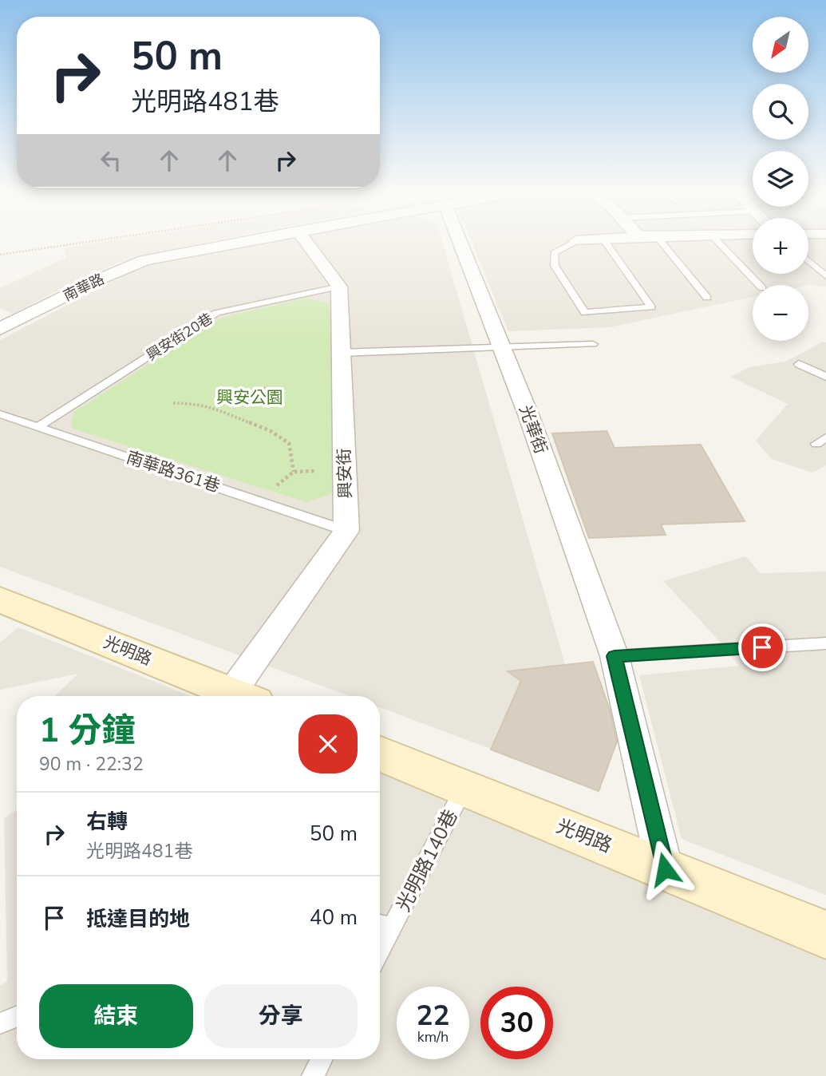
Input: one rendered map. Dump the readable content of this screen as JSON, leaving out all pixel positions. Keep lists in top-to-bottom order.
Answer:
{
  "streets": {
    "main road": ["光明路"],
    "street": ["南華路", "光華街", "興安街"],
    "lane": ["興安街20巷", "南華路361巷", "光明路140巷"]
  },
  "crossings": [
    ["興安街20巷", "南華路361巷"],
    ["興安街20巷", "興安街"],
    ["光華街", "光明路"],
    ["南華路361巷", "興安街"],
    ["光明路", "光明路140巷"]
  ],
  "parks": ["興安公園"],
  "north": "bottom left",
  "page": {
    "map_buttons": ["+", "−"],
    "turn": ["50 m", "光明路481巷"],
    "heading": ["1 分鐘", "90 m · 22:32"],
    "list": [
      {
        "name": "右轉",
        "note": "光明路481巷",
        "value": "50 m"
      },
      {
        "name": "抵達目的地",
        "value": "40 m"
      }
    ],
    "buttons": ["結束", "分享"],
    "speed": "22 km/h",
    "limit": "30"
  }
}
